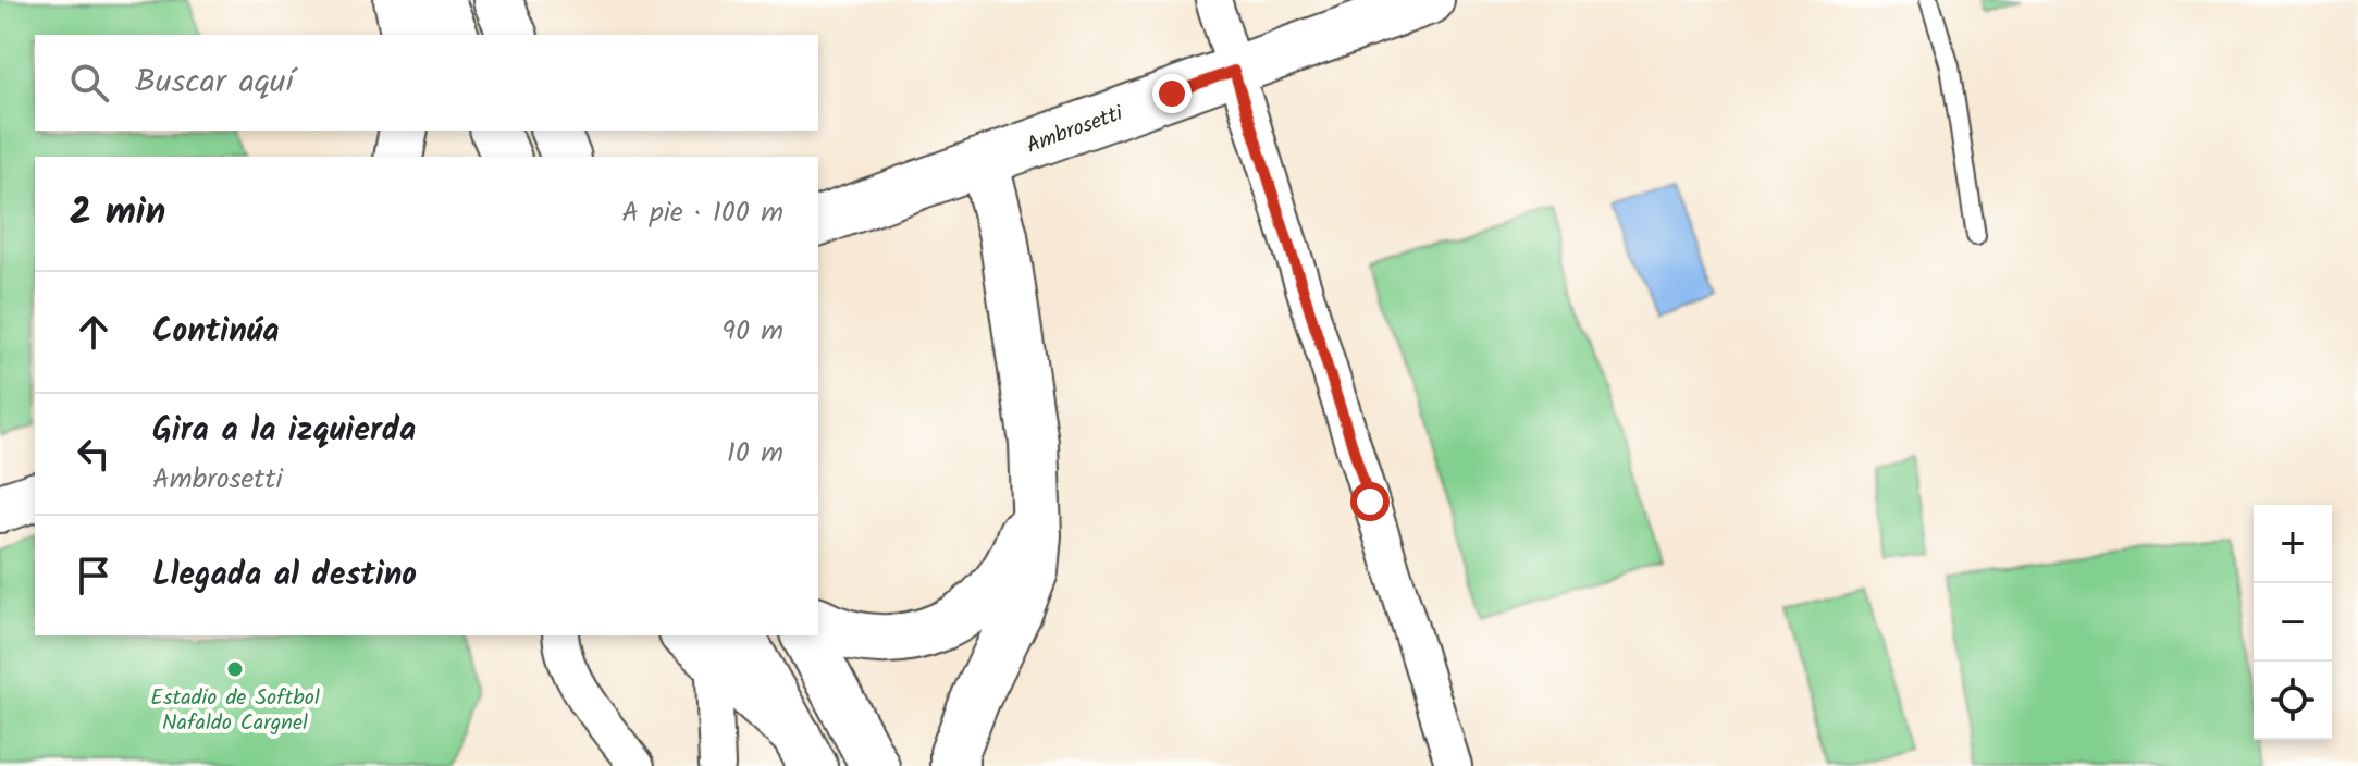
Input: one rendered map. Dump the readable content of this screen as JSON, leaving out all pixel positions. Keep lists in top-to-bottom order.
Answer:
{
  "streets": {
    "main road": ["Ambrosetti"]
  },
  "places": ["Estadio de Softbol Nafaldo Cargnel"],
  "page": {
    "search": "Buscar aquí",
    "heading": ["2 min", "A pie · 100 m"],
    "list": [
      ["Continúa", "90 m"],
      ["Gira a la izquierda", "Ambrosetti", "10 m"],
      "Llegada al destino"
    ],
    "map_buttons": ["+", "−"]
  }
}
